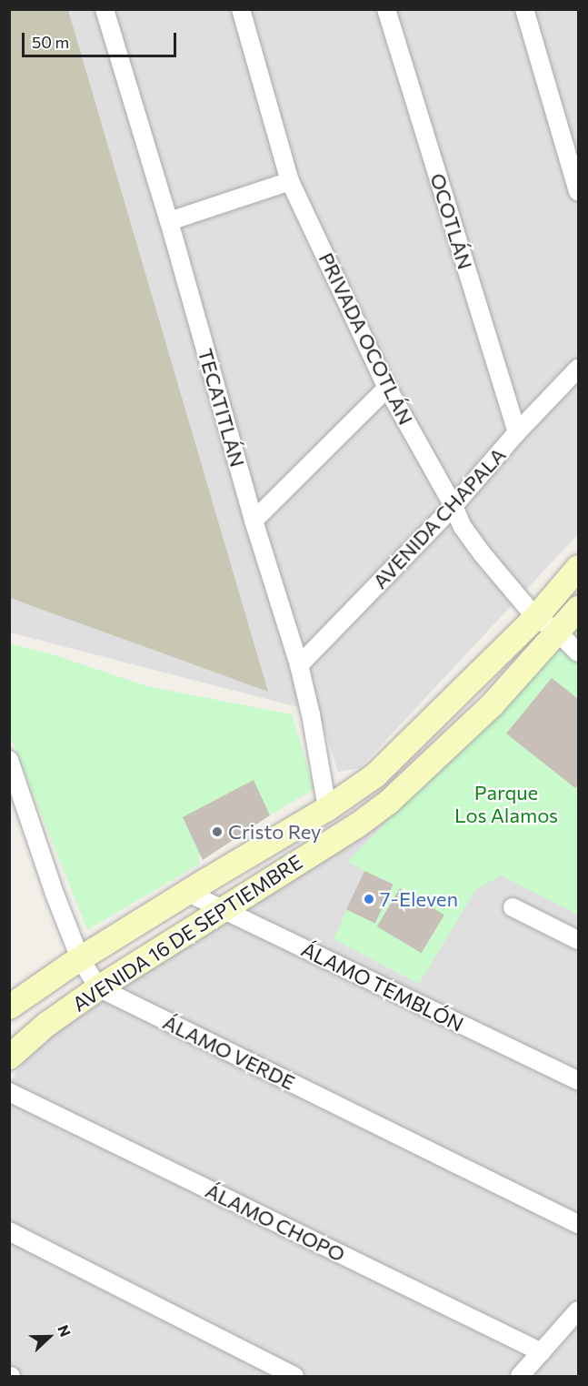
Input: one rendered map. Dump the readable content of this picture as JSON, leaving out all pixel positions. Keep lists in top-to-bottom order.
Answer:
{
  "streets": {
    "street": [
      "OCOTLÁN",
      "PRIVADA OCOTLÁN",
      "TECATITLÁN",
      "AVENIDA CHAPALA",
      "AVENIDA 16 DE SEPTIEMBRE",
      "ÁLAMO TEMBLÓN",
      "ÁLAMO VERDE",
      "ÁLAMO CHOPO"
    ]
  },
  "crossings": [
    ["OCOTLÁN", "AVENIDA CHAPALA"],
    ["PRIVADA OCOTLÁN", "AVENIDA CHAPALA"],
    ["PRIVADA OCOTLÁN", "AVENIDA 16 DE SEPTIEMBRE"],
    ["TECATITLÁN", "AVENIDA CHAPALA"],
    ["TECATITLÁN", "AVENIDA 16 DE SEPTIEMBRE"],
    ["AVENIDA 16 DE SEPTIEMBRE", "ÁLAMO TEMBLÓN"],
    ["AVENIDA 16 DE SEPTIEMBRE", "ÁLAMO VERDE"]
  ],
  "parks": ["Parque Los Alamos"],
  "places": ["Cristo Rey", "7-Eleven"],
  "scale_bar": "50 m",
  "north": "right"
}
